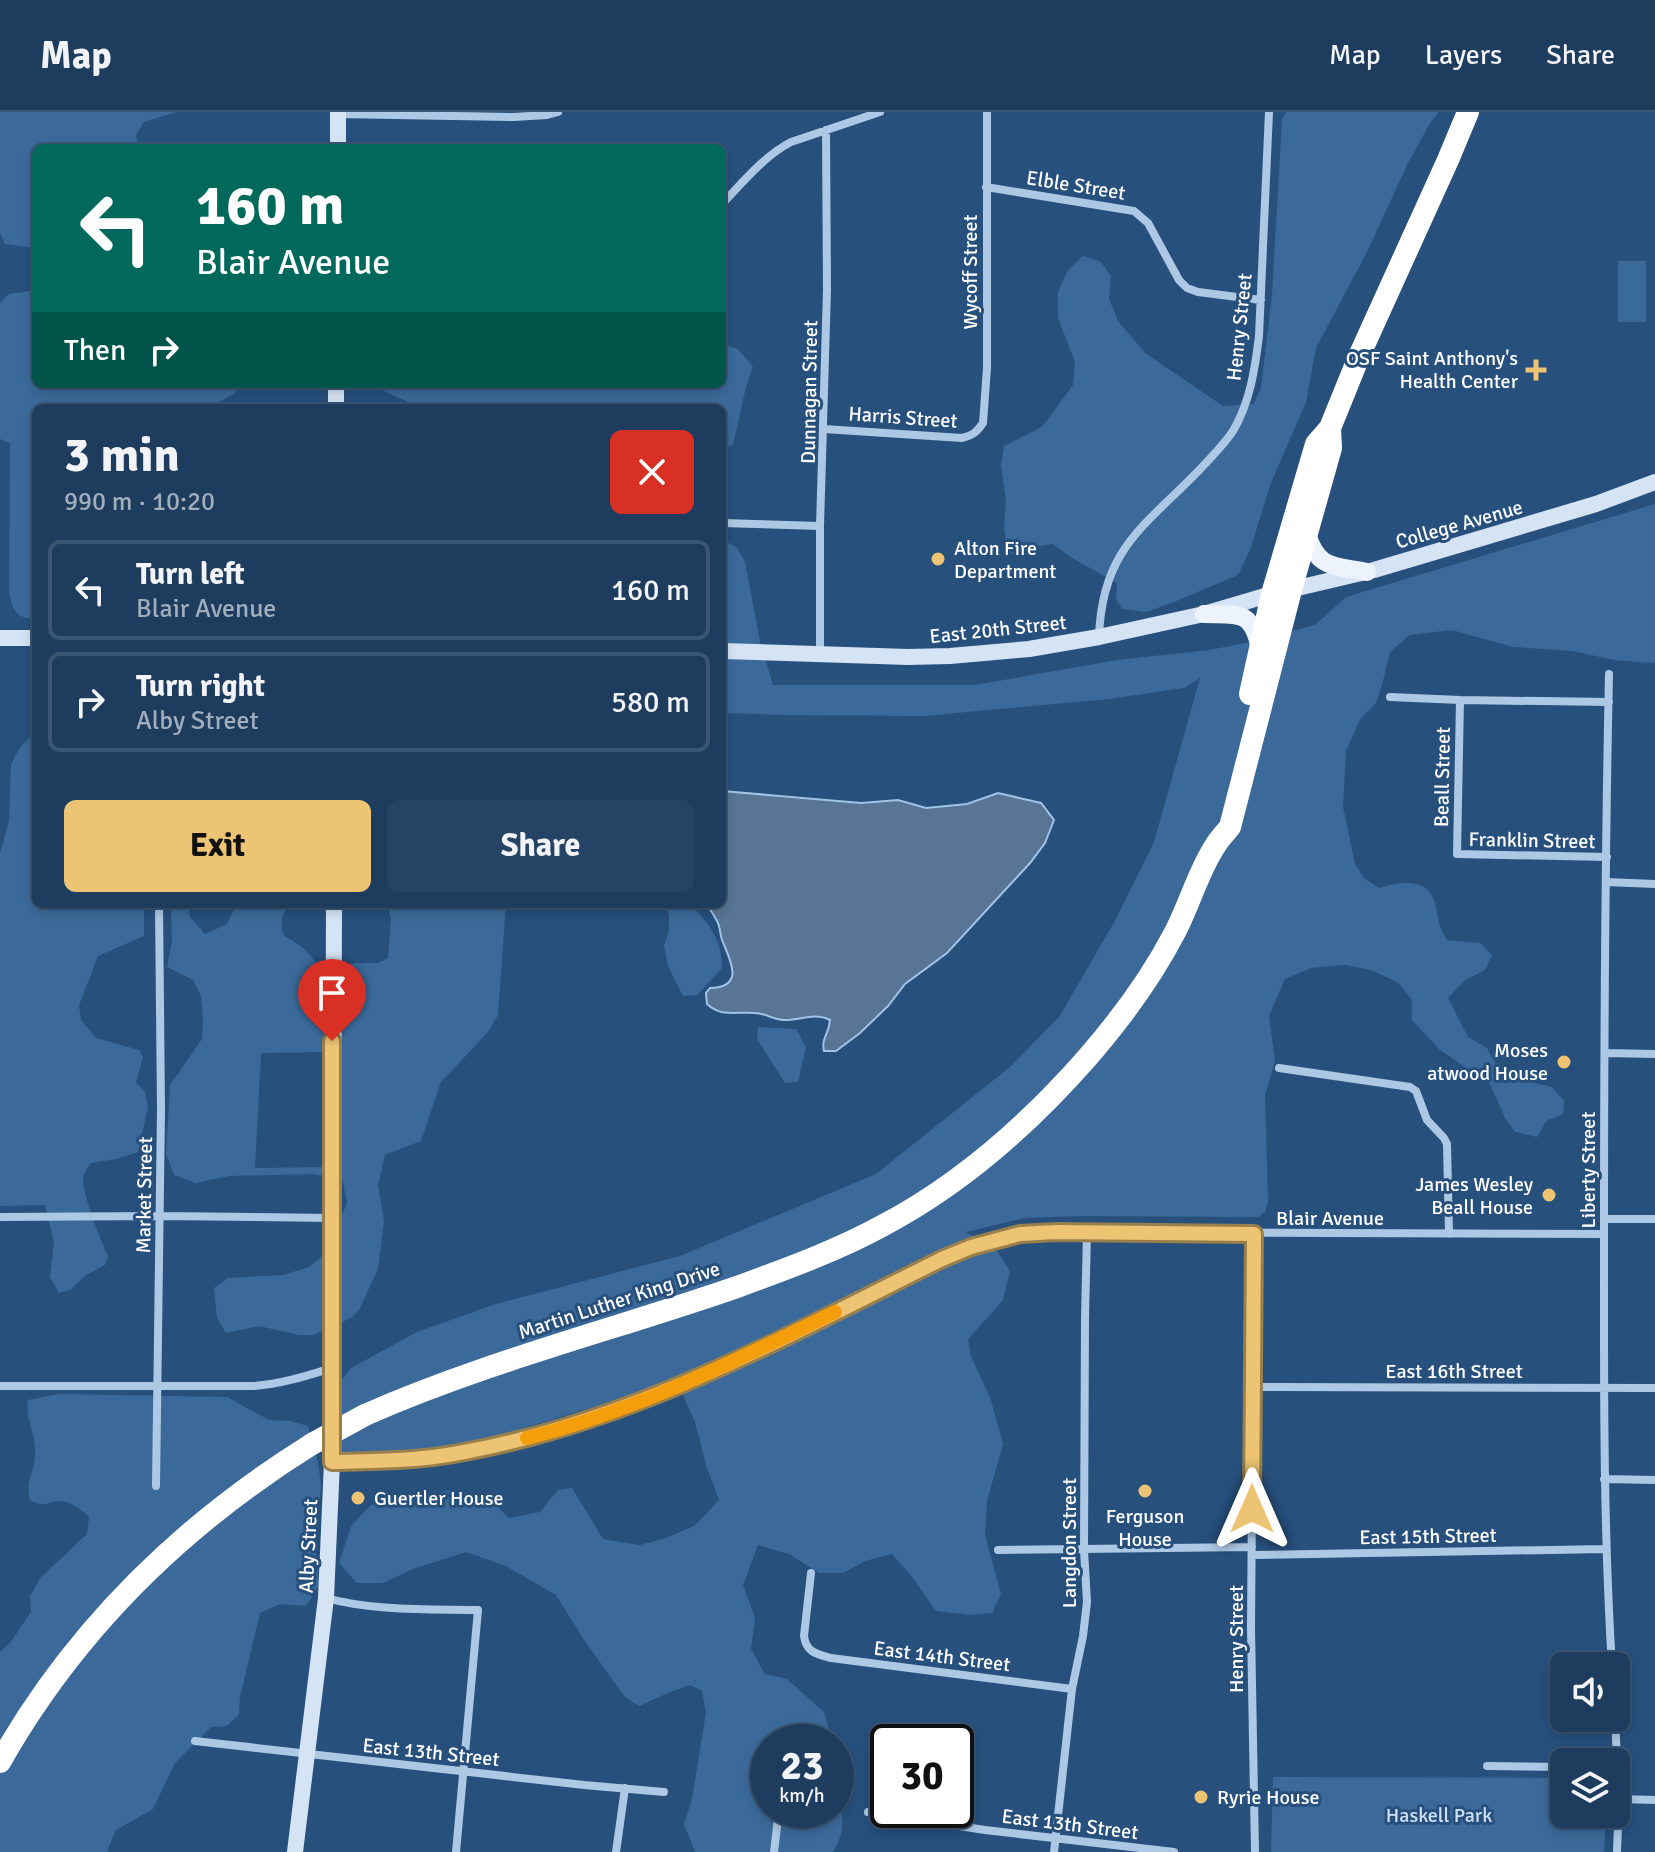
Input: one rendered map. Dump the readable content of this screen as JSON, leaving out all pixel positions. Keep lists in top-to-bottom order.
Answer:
{
  "streets": {
    "highway": ["Martin Luther King Drive"],
    "street": [
      "Elble Street",
      "Wycoff Street",
      "Henry Street",
      "Dunnagan Street",
      "Harris Street",
      "College Avenue",
      "East 20th Street",
      "Beall Street",
      "Franklin Street",
      "Liberty Street",
      "Market Street",
      "Blair Avenue",
      "East 16th Street",
      "East 15th Street",
      "Langdon Street",
      "Alby Street",
      "East 14th Street",
      "East 13th Street"
    ]
  },
  "crossings": [
    ["Elble Street", "Wycoff Street"],
    ["Elble Street", "Henry Street"],
    ["Wycoff Street", "Harris Street"],
    ["Henry Street", "East 20th Street"],
    ["Henry Street", "Blair Avenue"],
    ["Henry Street", "East 16th Street"],
    ["Henry Street", "East 15th Street"],
    ["Dunnagan Street", "Harris Street"],
    ["Dunnagan Street", "East 20th Street"],
    ["College Avenue", "East 20th Street"],
    ["Beall Street", "Franklin Street"],
    ["Franklin Street", "Liberty Street"],
    ["Liberty Street", "Blair Avenue"],
    ["Liberty Street", "East 16th Street"],
    ["Liberty Street", "East 15th Street"],
    ["Blair Avenue", "Langdon Street"],
    ["Blair Avenue", "Alby Street"],
    ["East 15th Street", "Langdon Street"],
    ["Langdon Street", "East 14th Street"],
    ["Langdon Street", "East 13th Street"],
    ["Alby Street", "East 13th Street"]
  ],
  "parks": ["Haskell Park"],
  "places": {
    "health": ["OSF Saint Anthony's Health Center"],
    "other": [
      "Alton Fire Department",
      "Moses atwood House",
      "James Wesley Beall House",
      "Ferguson House",
      "Guertler House",
      "Ryrie House"
    ]
  },
  "page": {
    "header": "Map",
    "nav": ["Map", "Layers", "Share"],
    "turn": ["160 m", "Blair Avenue"],
    "then": "Then",
    "heading": ["3 min", "990 m · 10:20"],
    "list": [
      {
        "name": "Turn left",
        "note": "Blair Avenue",
        "value": "160 m"
      },
      {
        "name": "Turn right",
        "note": "Alby Street",
        "value": "580 m"
      }
    ],
    "buttons": ["Exit", "Share"],
    "speed": "23 km/h",
    "limit": "30"
  }
}
